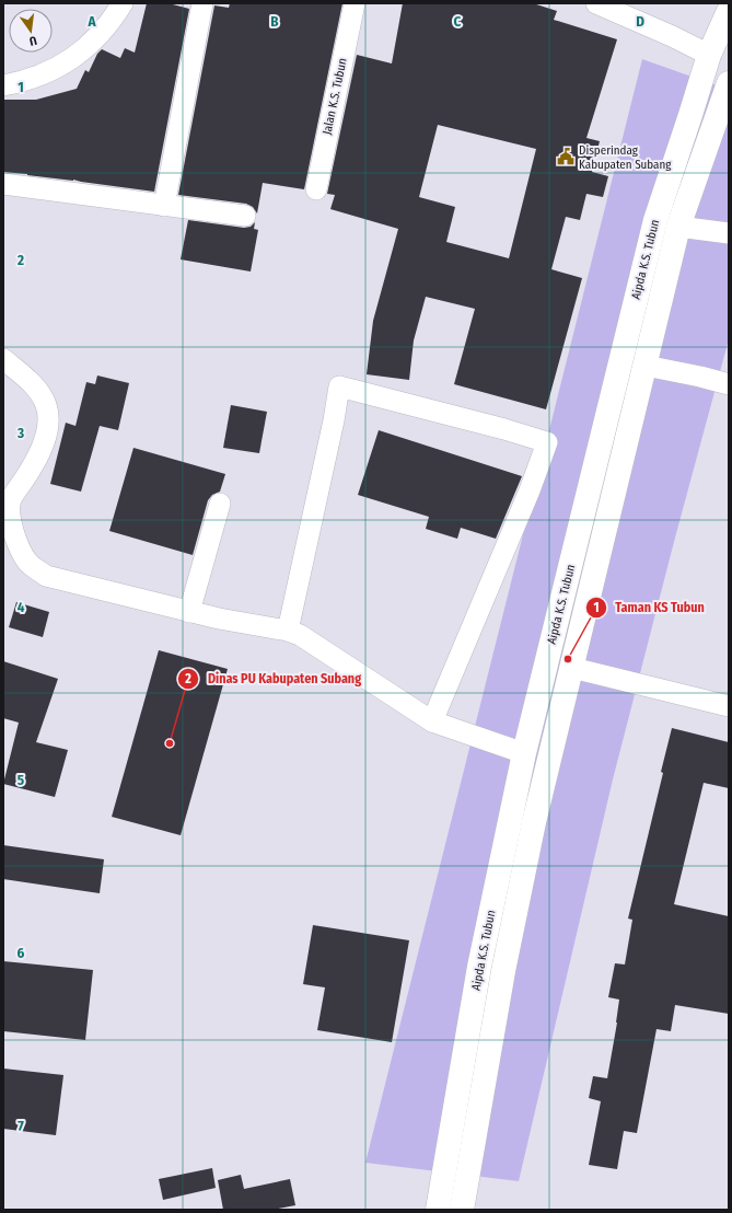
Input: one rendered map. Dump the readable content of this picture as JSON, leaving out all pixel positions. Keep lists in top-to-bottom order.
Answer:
{
  "streets": {
    "street": ["Jalan K.S. Tubun", "Aipda K.S. Tubun"]
  },
  "places": {
    "public building": ["Disperindag Kabupaten Subang"],
    "other": ["Taman KS Tubun", "Dinas PU Kabupaten Subang"]
  },
  "north": "bottom",
  "grid": {
    "columns": [
      "A",
      "B",
      "C",
      "D"
    ],
    "rows": [
      "1",
      "2",
      "3",
      "4",
      "5",
      "6",
      "7"
    ]
  }
}
